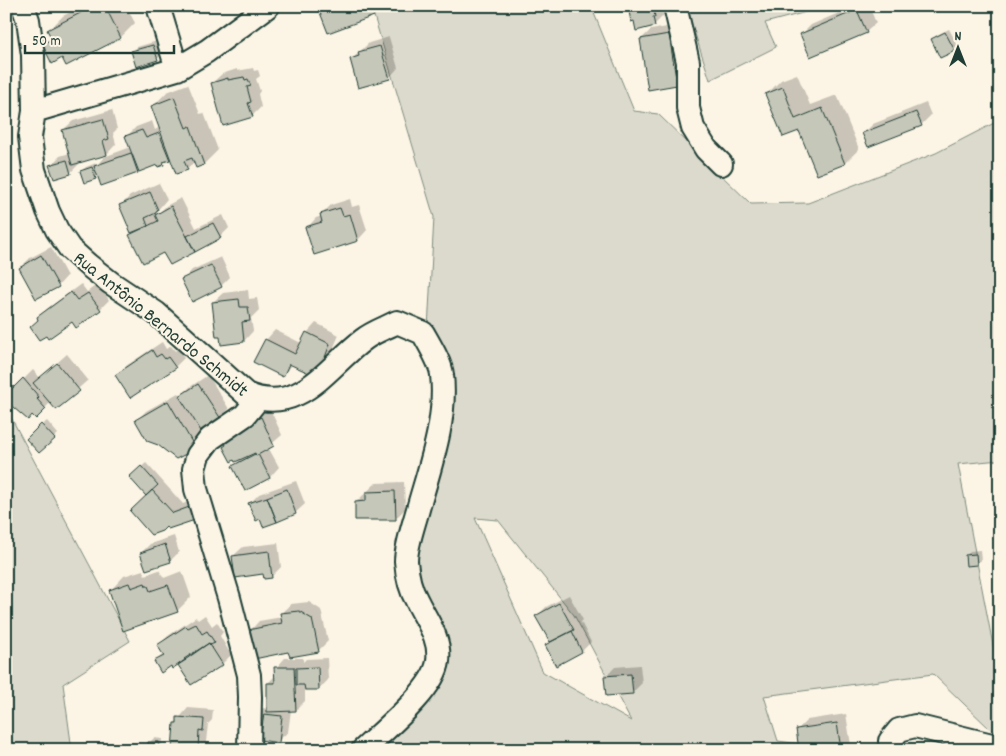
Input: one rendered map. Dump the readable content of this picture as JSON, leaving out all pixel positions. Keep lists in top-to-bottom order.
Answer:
{
  "streets": {
    "street": ["Rua Antônio Bernardo Schmidt"]
  },
  "scale_bar": "50 m",
  "north": "top"
}
